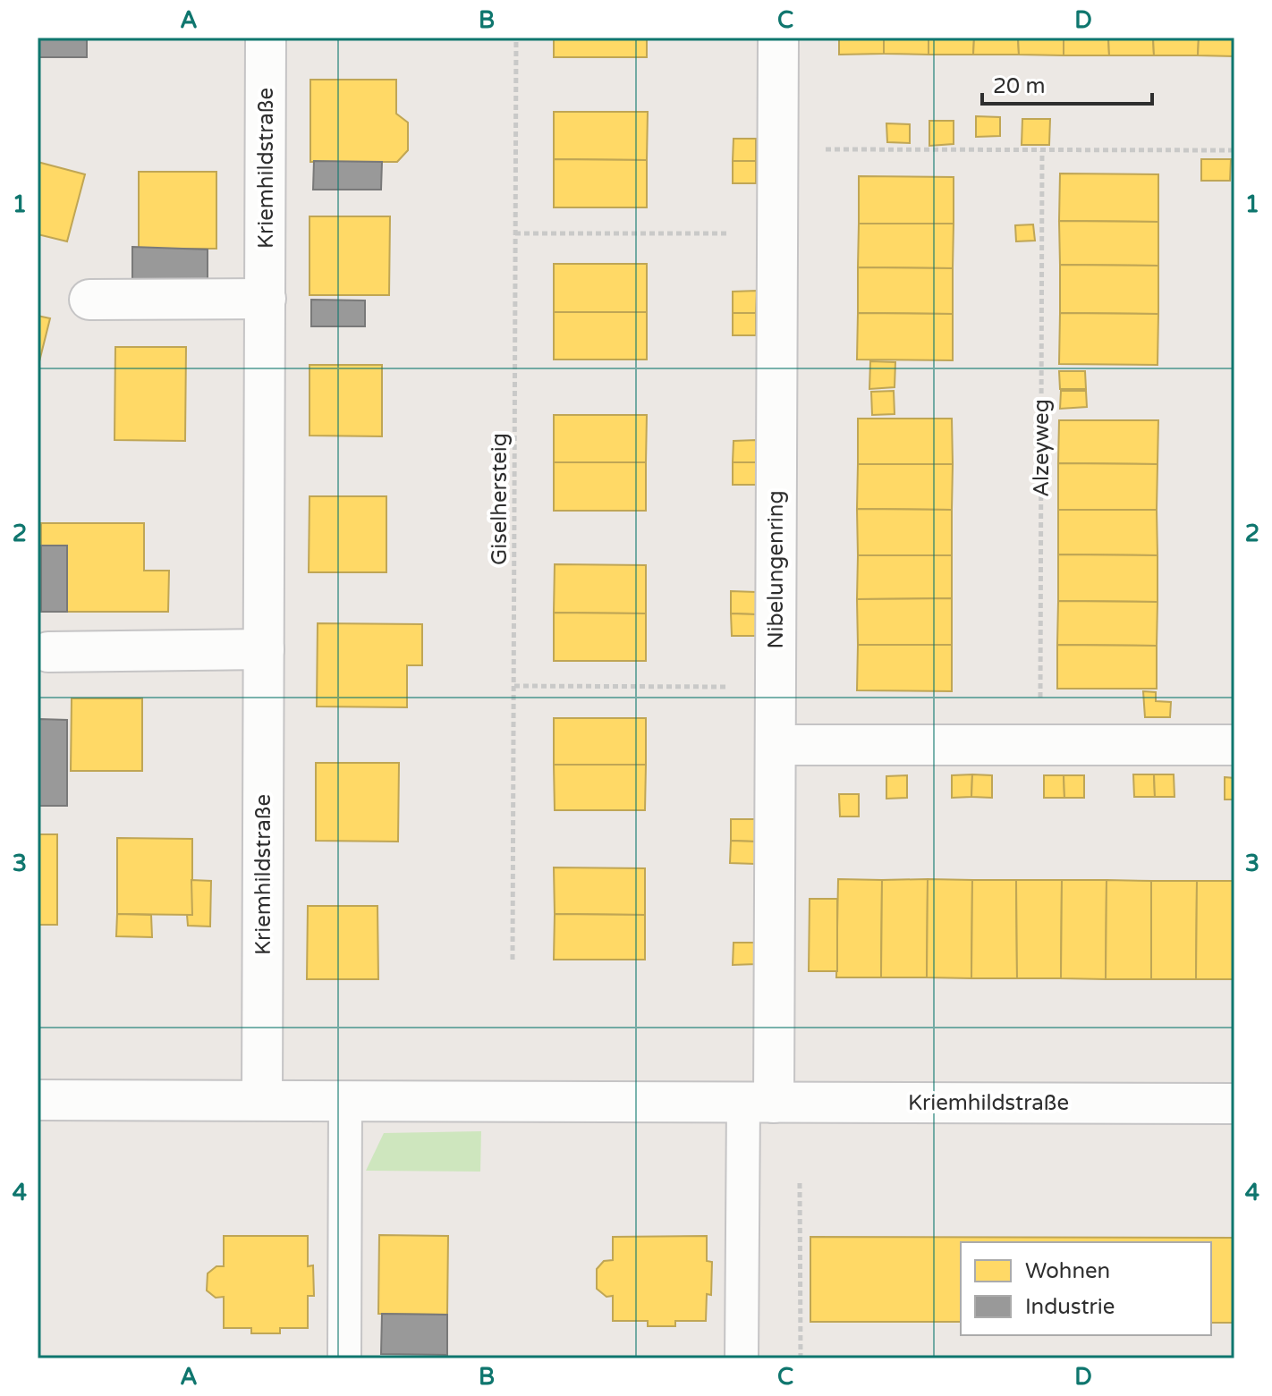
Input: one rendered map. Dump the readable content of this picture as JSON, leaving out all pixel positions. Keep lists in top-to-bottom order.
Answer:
{
  "streets": {
    "street": ["Kriemhildstraße", "Nibelungenring"],
    "path": ["Alzeyweg", "Giselhersteig"]
  },
  "crossings": [
    ["Kriemhildstraße", "Nibelungenring"]
  ],
  "legend": ["Wohnen", "Industrie"],
  "scale_bar": "20 m",
  "grid": {
    "columns": [
      "A",
      "B",
      "C",
      "D"
    ],
    "rows": [
      "1",
      "2",
      "3",
      "4"
    ]
  }
}
